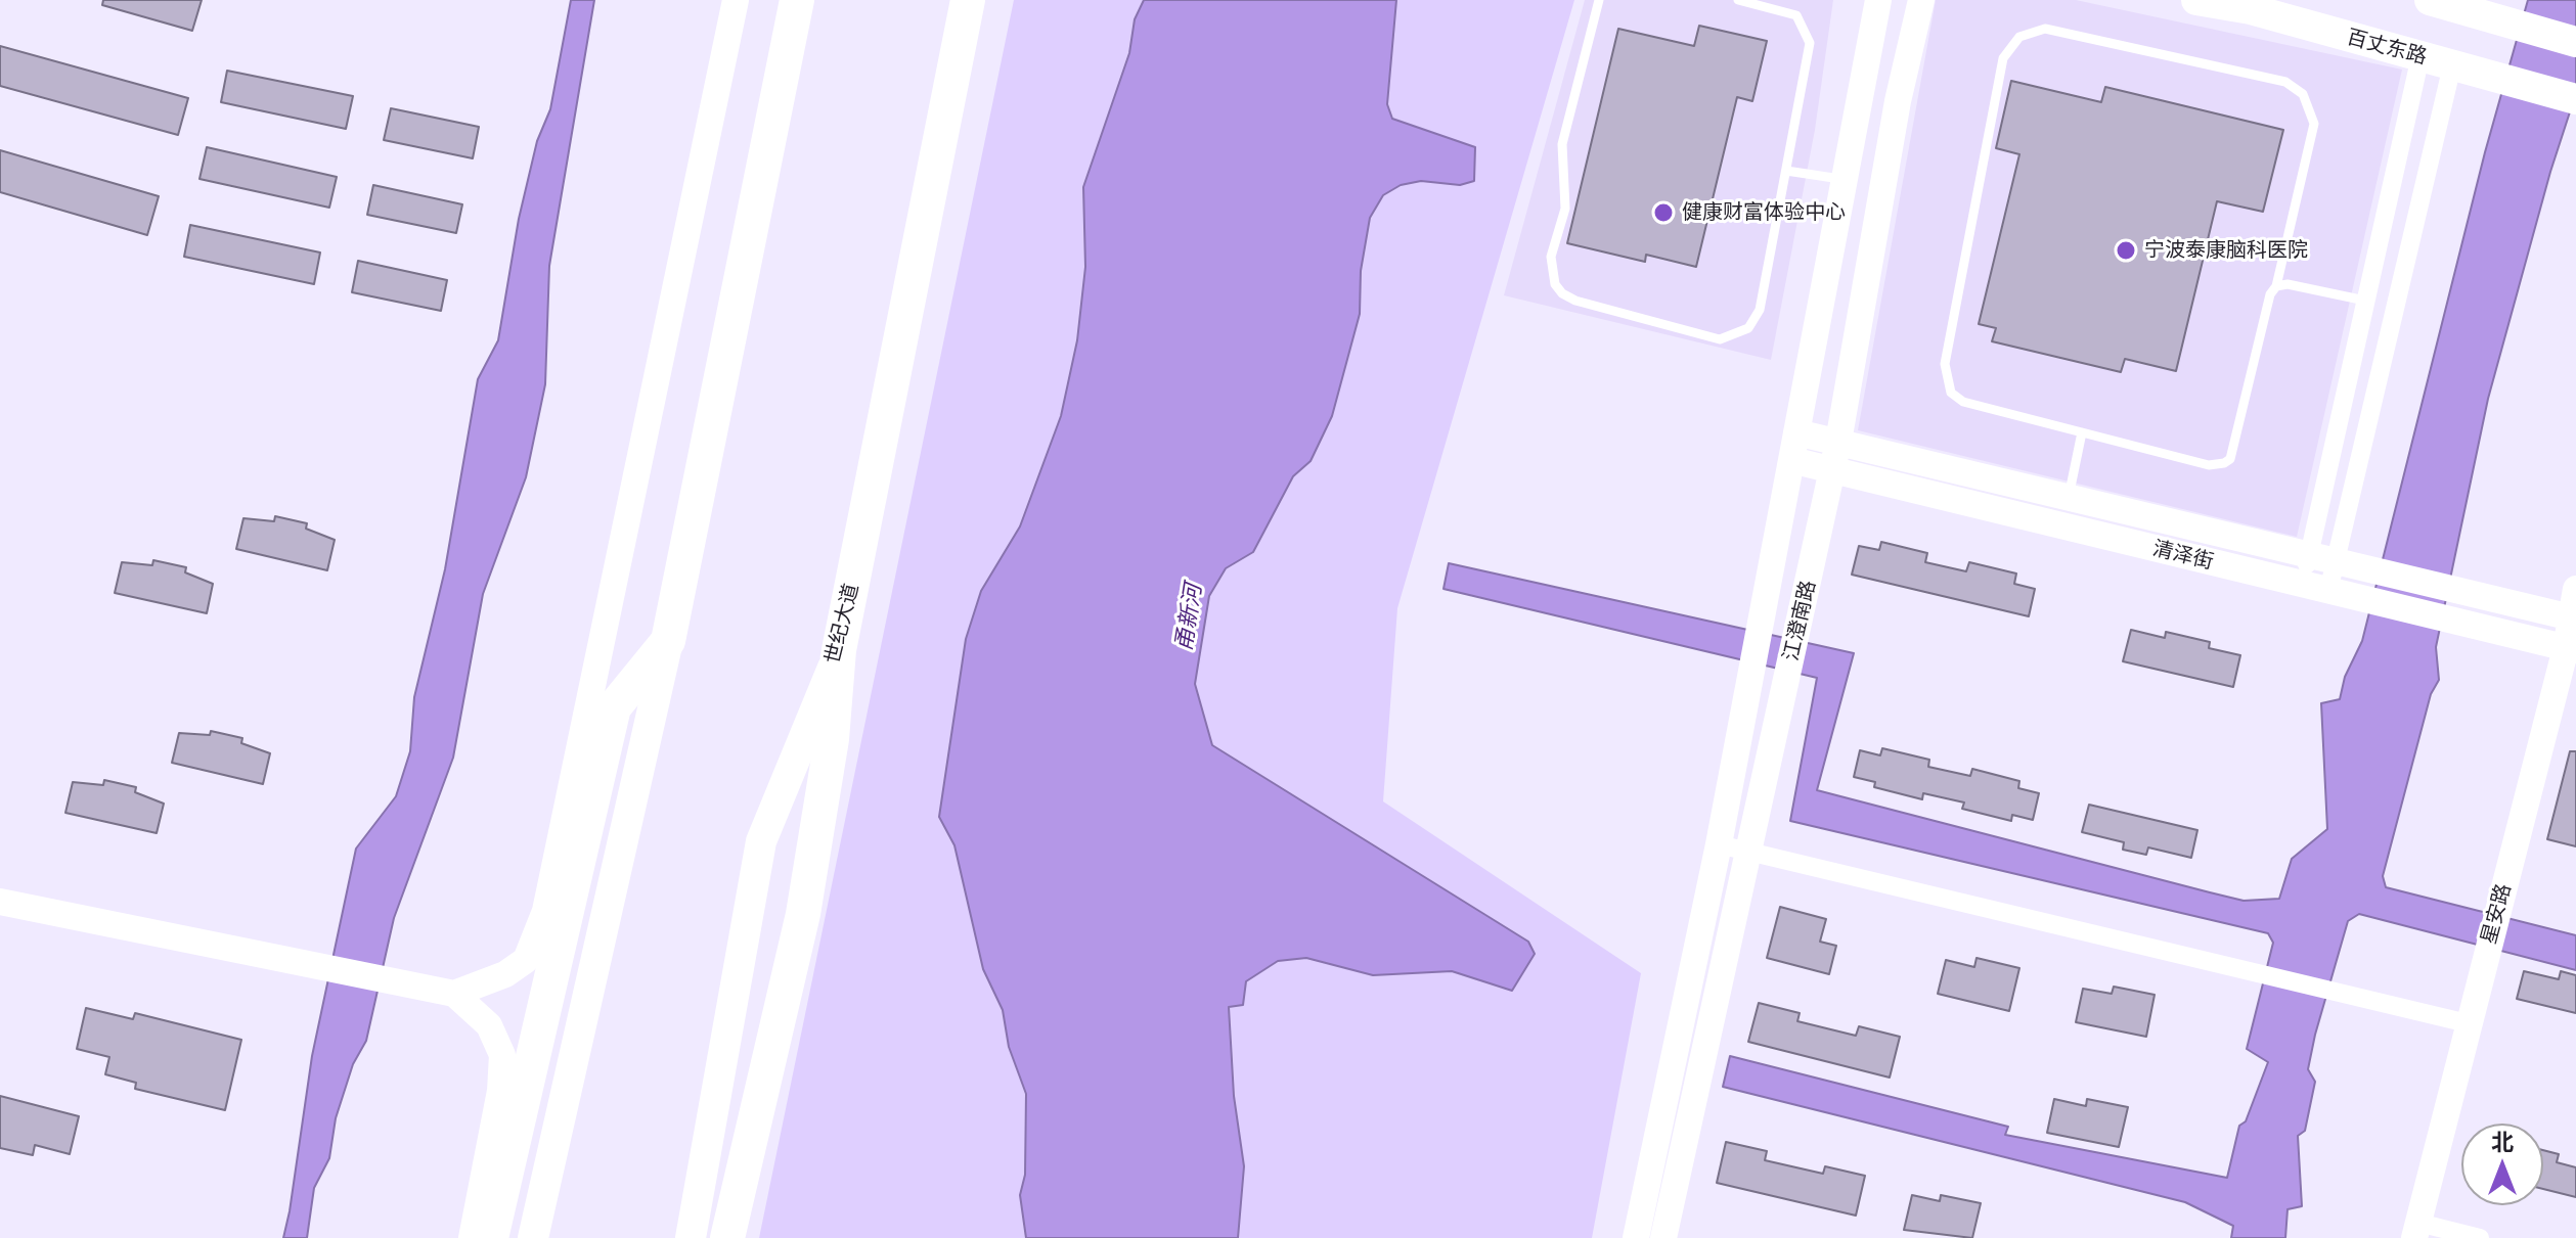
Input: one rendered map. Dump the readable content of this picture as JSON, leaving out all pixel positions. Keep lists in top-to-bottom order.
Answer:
{
  "streets": {
    "highway": ["世纪大道"],
    "main road": ["百丈东路"],
    "street": ["清泽街", "江澄南路", "星安路"]
  },
  "crossings": [
    ["清泽街", "江澄南路"],
    ["清泽街", "星安路"]
  ],
  "water": ["甬新河"],
  "places": ["健康财富体验中心", "宁波泰康脑科医院"],
  "north": "top"
}
